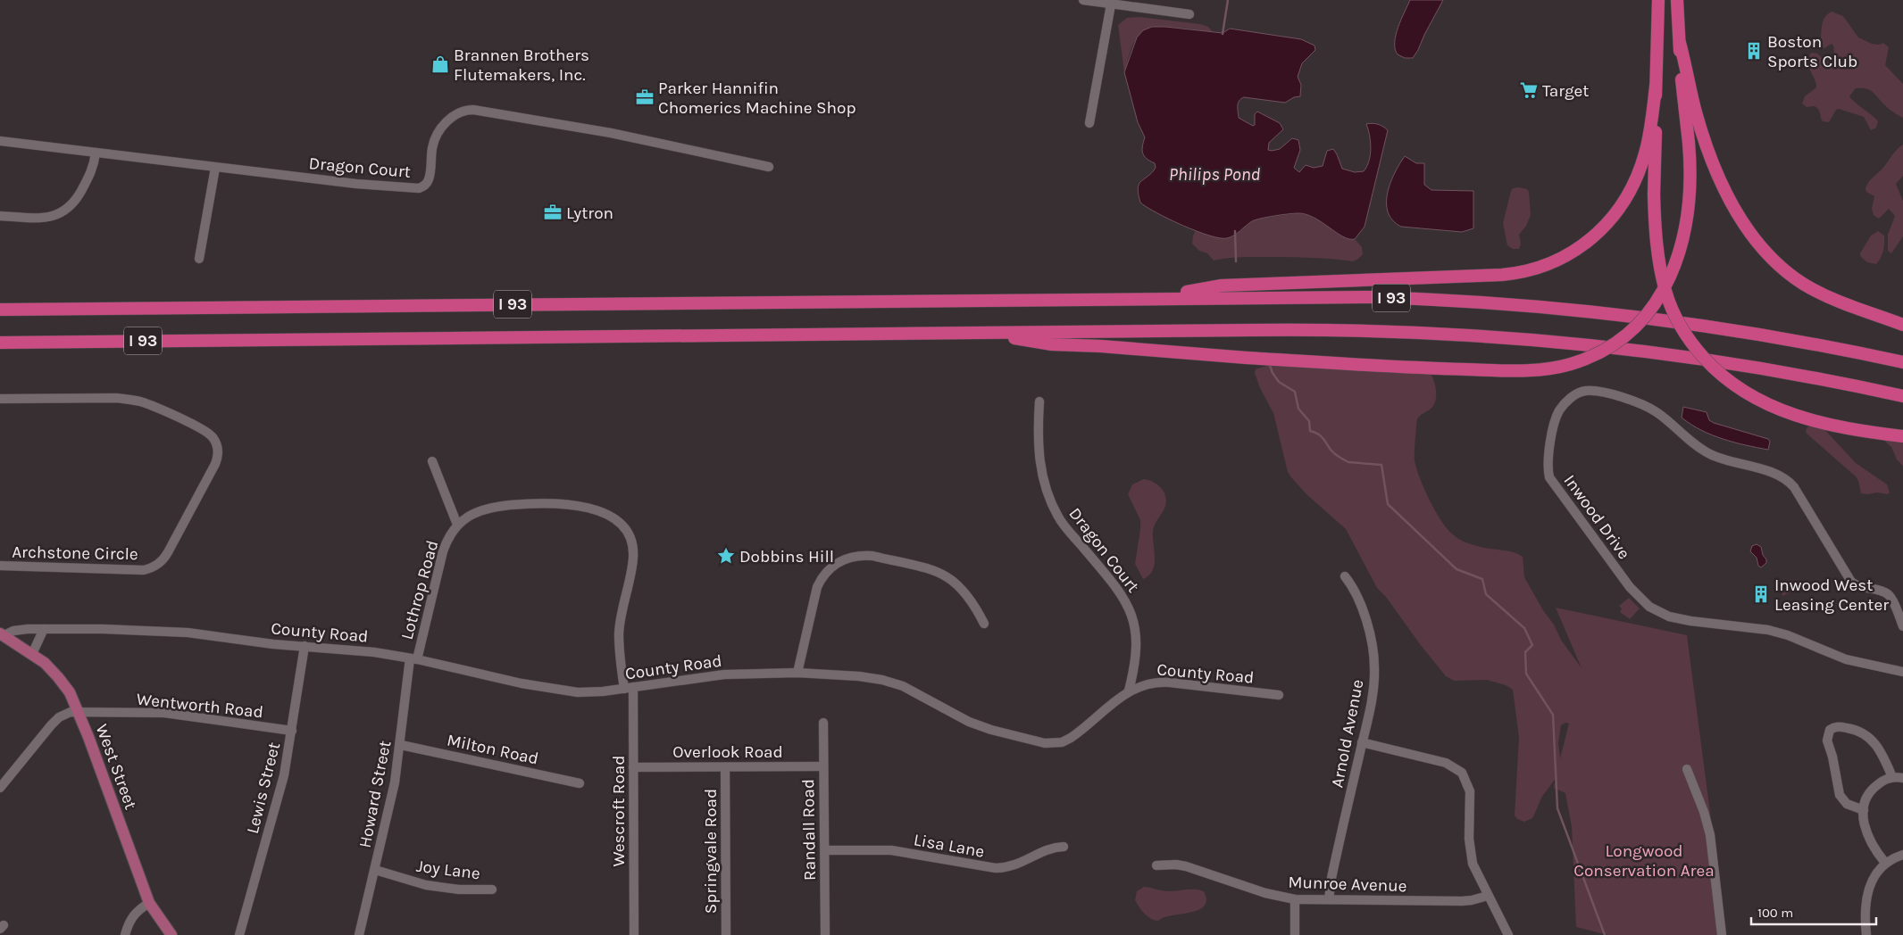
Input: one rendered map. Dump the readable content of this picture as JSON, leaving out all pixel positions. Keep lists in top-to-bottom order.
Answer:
{
  "streets": {
    "highway": ["I 93"],
    "main road": ["West Street"],
    "street": [
      "Dragon Court",
      "Inwood Drive",
      "Archstone Circle",
      "Lothrop Road",
      "County Road",
      "Wentworth Road",
      "Arnold Avenue",
      "Milton Road",
      "Overlook Road",
      "Lewis Street",
      "Howard Street",
      "Wescroft Road",
      "Randall Road",
      "Lisa Lane",
      "Springvale Road",
      "Joy Lane",
      "Munroe Avenue"
    ]
  },
  "crossings": [
    ["Dragon Court", "County Road"],
    ["Lothrop Road", "County Road"],
    ["Lothrop Road", "Howard Street"],
    ["Lothrop Road", "Wescroft Road"],
    ["County Road", "West Street"],
    ["County Road", "Lewis Street"],
    ["County Road", "Howard Street"],
    ["County Road", "Wescroft Road"],
    ["Wentworth Road", "West Street"],
    ["Wentworth Road", "Lewis Street"],
    ["Arnold Avenue", "Munroe Avenue"],
    ["Milton Road", "Howard Street"],
    ["Overlook Road", "Wescroft Road"],
    ["Overlook Road", "Randall Road"],
    ["Overlook Road", "Springvale Road"],
    ["Howard Street", "Joy Lane"],
    ["Randall Road", "Lisa Lane"]
  ],
  "water": ["Philips Pond"],
  "parks": ["Longwood Conservation Area"],
  "places": {
    "building": ["Boston Sports Club", "Inwood West Leasing Center"],
    "shop": ["Brannen Brothers Flutemakers, Inc."],
    "supermarket": ["Target"],
    "office": ["Parker Hannifin Chomerics Machine Shop", "Lytron"],
    "place": ["Dobbins Hill"]
  },
  "scale_bar": "100 m"
}
